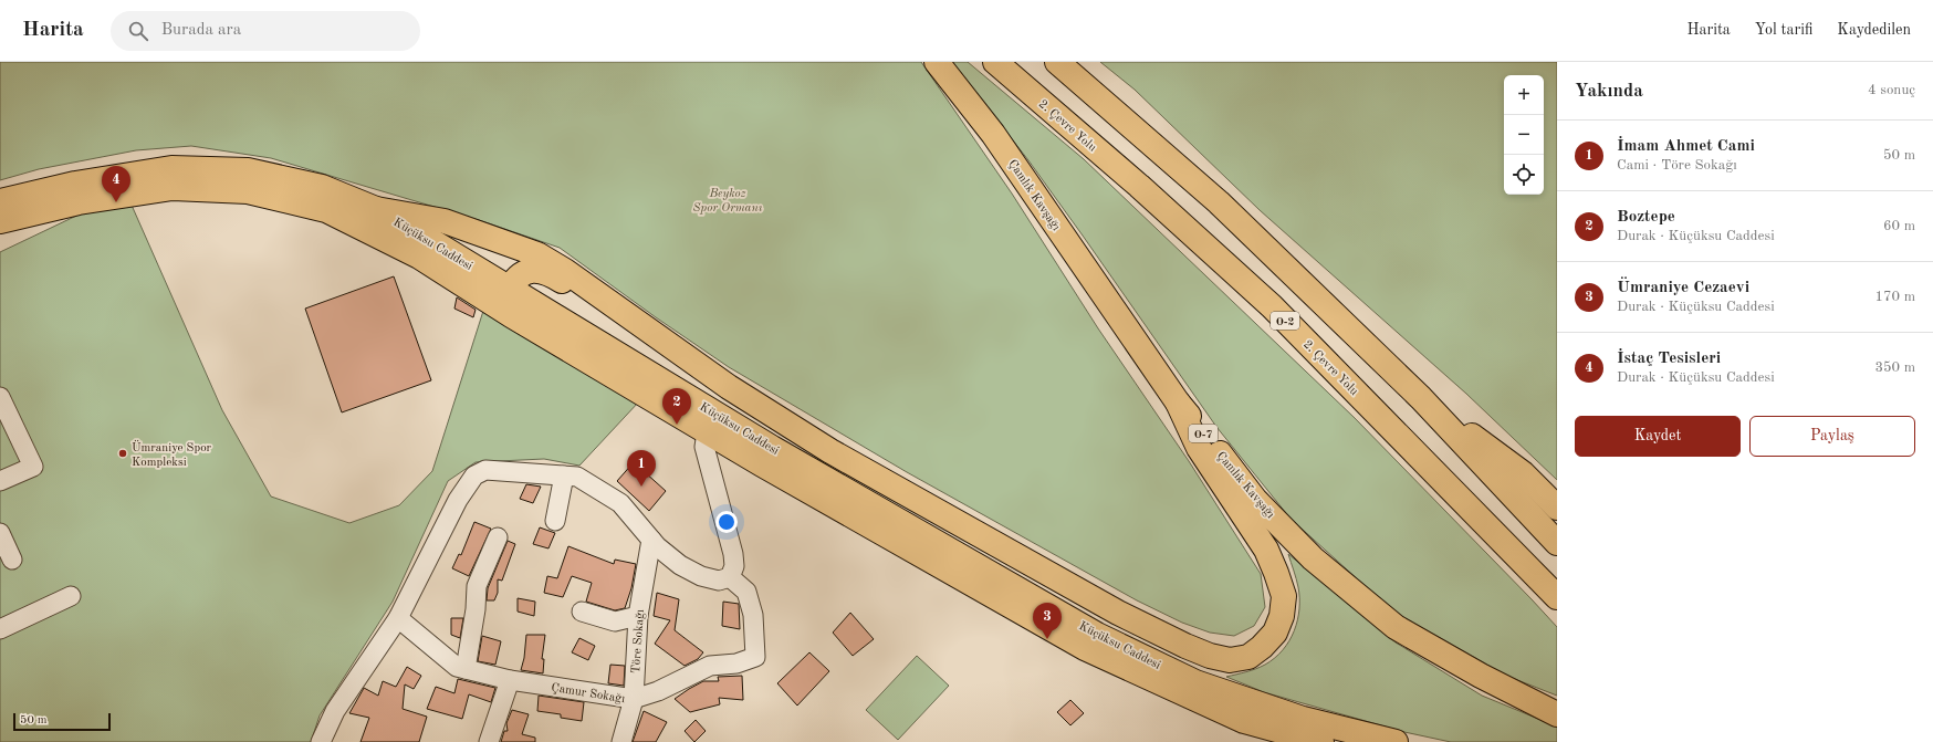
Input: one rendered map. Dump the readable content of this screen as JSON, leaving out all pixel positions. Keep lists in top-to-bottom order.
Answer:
{
  "streets": {
    "main road": [
      "2. Çevre Yolu",
      "Çamlık Kavşağı",
      "Küçüksu Caddesi",
      "O-2",
      "O-7"
    ],
    "street": ["Töre Sokağı", "Çamur Sokağı"]
  },
  "crossings": [
    ["Töre Sokağı", "Çamur Sokağı"]
  ],
  "parks": ["Beykoz Spor Ormanı"],
  "places": ["Ümraniye Spor Kompleksi"],
  "scale_bar": "50 m",
  "page": {
    "header": "Harita",
    "search": "Burada ara",
    "nav": ["Harita", "Yol tarifi", "Kaydedilen"],
    "heading": ["Yakında", "4 sonuç"],
    "map_buttons": ["+", "−"],
    "list": [
      {
        "mark": "1",
        "name": "İmam Ahmet Cami",
        "note": "Cami · Töre Sokağı",
        "value": "50 m"
      },
      {
        "mark": "2",
        "name": "Boztepe",
        "note": "Durak · Küçüksu Caddesi",
        "value": "60 m"
      },
      {
        "mark": "3",
        "name": "Ümraniye Cezaevi",
        "note": "Durak · Küçüksu Caddesi",
        "value": "170 m"
      },
      {
        "mark": "4",
        "name": "İstaç Tesisleri",
        "note": "Durak · Küçüksu Caddesi",
        "value": "350 m"
      }
    ],
    "pins": [
      "4",
      "2",
      "1",
      "3"
    ],
    "buttons": ["Kaydet", "Paylaş"],
    "scale": "50 m"
  }
}
